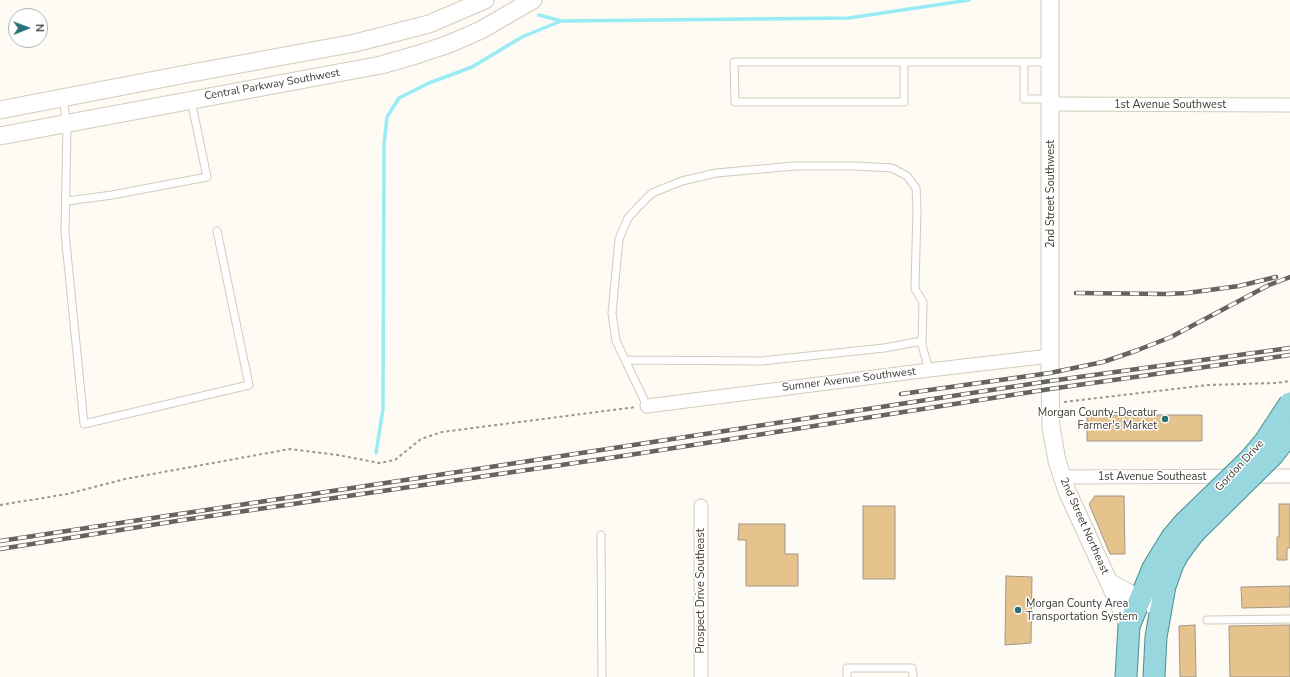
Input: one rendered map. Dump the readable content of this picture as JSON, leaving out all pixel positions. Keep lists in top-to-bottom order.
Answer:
{
  "streets": {
    "main road": ["Gordon Drive"],
    "street": [
      "Central Parkway Southwest",
      "1st Avenue Southwest",
      "2nd Street Southwest",
      "Sumner Avenue Southwest",
      "1st Avenue Southeast",
      "2nd Street Northeast",
      "Prospect Drive Southeast"
    ]
  },
  "crossings": [
    ["1st Avenue Southwest", "2nd Street Southwest"],
    ["2nd Street Southwest", "Sumner Avenue Southwest"],
    ["2nd Street Southwest", "2nd Street Northeast"],
    ["1st Avenue Southeast", "2nd Street Northeast"]
  ],
  "places": ["Morgan County-Decatur Farmer's Market", "Morgan County Area Transportation System"],
  "north": "right"
}
